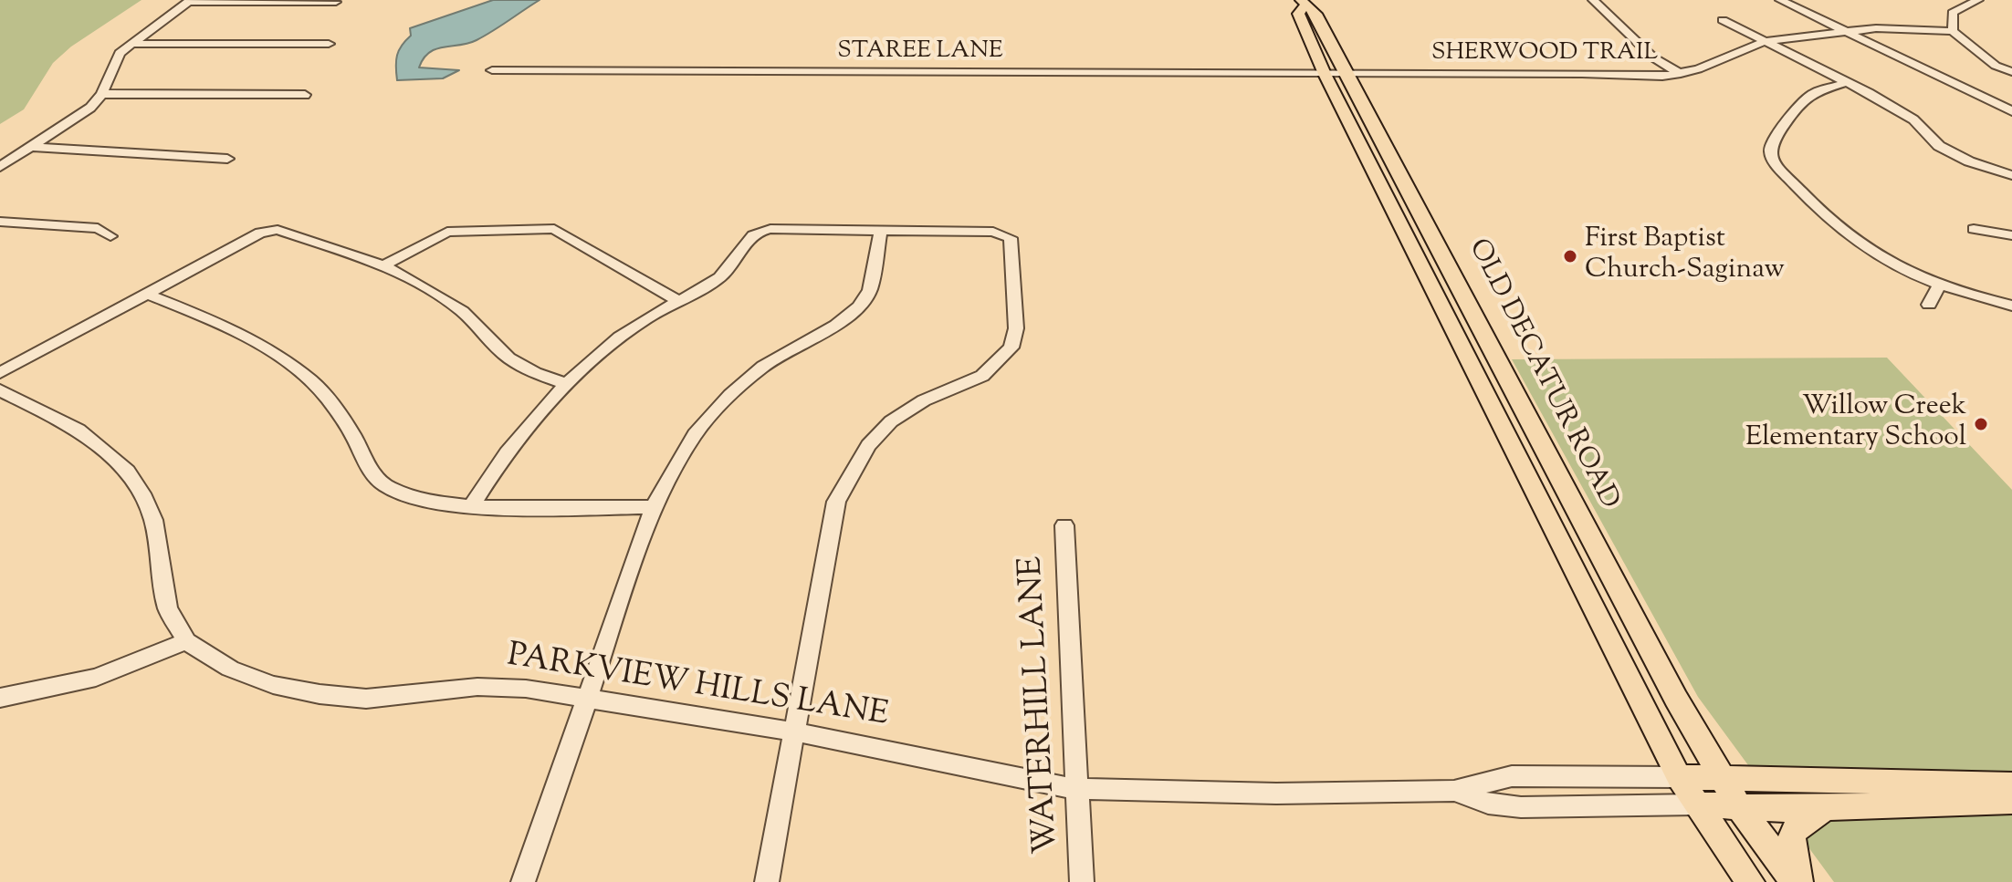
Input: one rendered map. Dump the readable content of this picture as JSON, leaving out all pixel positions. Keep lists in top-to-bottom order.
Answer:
{
  "streets": {
    "main road": ["OLD DECATUR ROAD"],
    "street": [
      "STAREE LANE",
      "SHERWOOD TRAIL",
      "PARKVIEW HILLS LANE",
      "WATERHILL LANE"
    ]
  },
  "crossings": [
    ["STAREE LANE", "SHERWOOD TRAIL"],
    ["STAREE LANE", "OLD DECATUR ROAD"],
    ["SHERWOOD TRAIL", "OLD DECATUR ROAD"],
    ["OLD DECATUR ROAD", "PARKVIEW HILLS LANE"],
    ["PARKVIEW HILLS LANE", "WATERHILL LANE"]
  ],
  "places": ["First Baptist Church-Saginaw", "Willow Creek Elementary School"]
}
